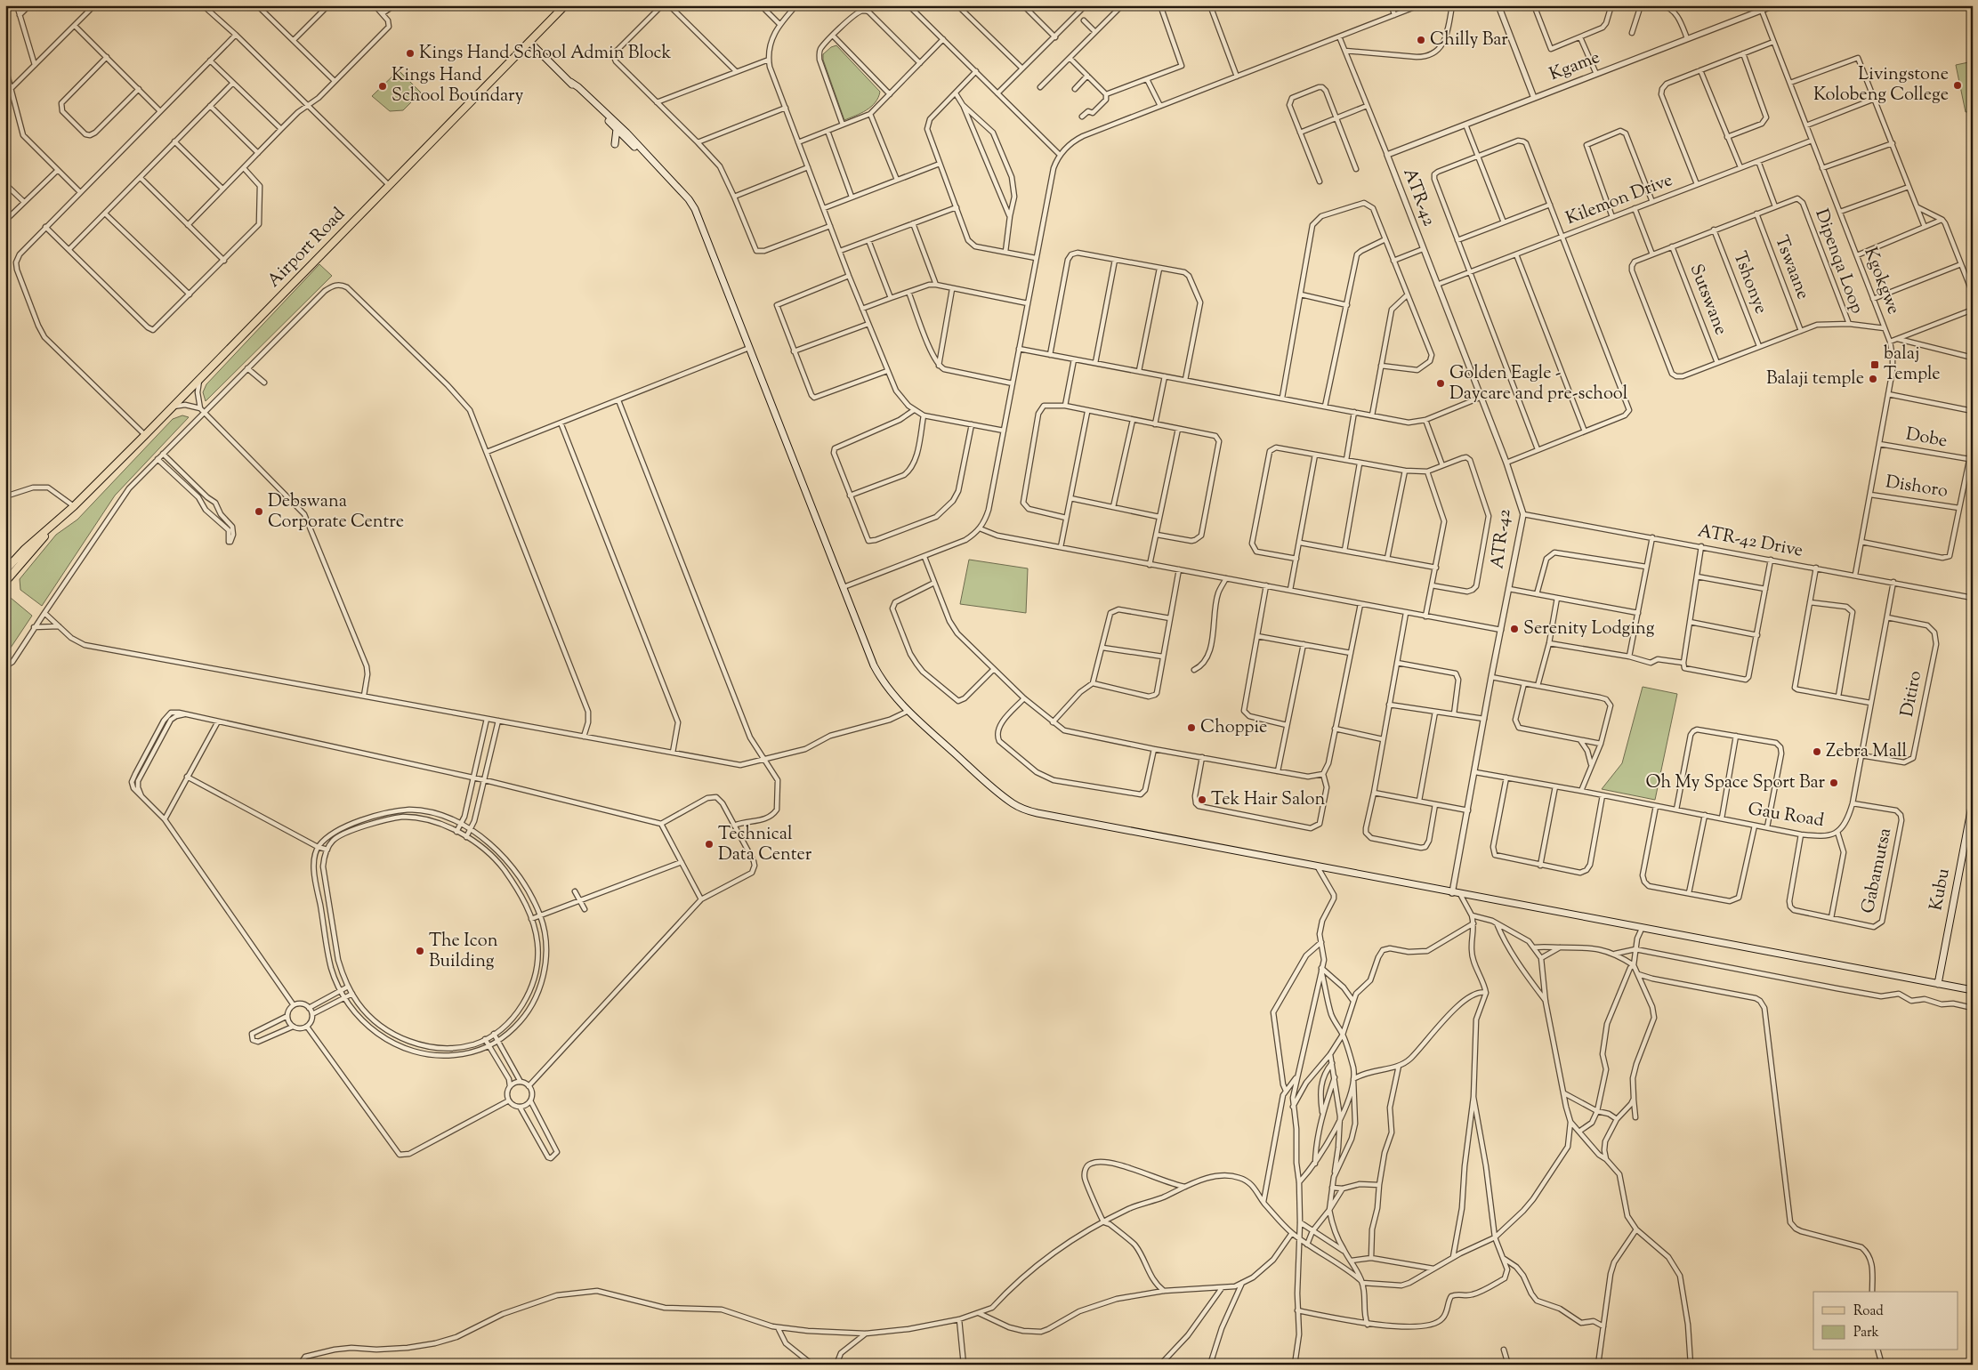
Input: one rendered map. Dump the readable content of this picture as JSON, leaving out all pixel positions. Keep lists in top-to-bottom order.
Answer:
{
  "streets": {
    "main road": ["Airport Road", "Kubu"],
    "street": [
      "Kgame",
      "ATR-42",
      "Kilemon Drive",
      "Dipenqa Loop",
      "Tswaane",
      "Kgokgwe",
      "Tshonye",
      "Sutswane",
      "Dobe",
      "Dishoro",
      "ATR-42 Drive",
      "Ditiro",
      "Gau Road",
      "Gabamutsa"
    ]
  },
  "crossings": [
    ["Kgame", "ATR-42"],
    ["Kgame", "Kgokgwe"],
    ["ATR-42", "Kilemon Drive"],
    ["ATR-42", "ATR-42 Drive"],
    ["ATR-42", "Gau Road"],
    ["Kilemon Drive", "Kgokgwe"],
    ["Dipenqa Loop", "Tswaane"],
    ["Dipenqa Loop", "Tshonye"],
    ["Dipenqa Loop", "Sutswane"],
    ["Kgokgwe", "Dobe"],
    ["Kgokgwe", "Dishoro"],
    ["Kgokgwe", "ATR-42 Drive"],
    ["ATR-42 Drive", "Gau Road"],
    ["Ditiro", "Gau Road"],
    ["Gau Road", "Gabamutsa"]
  ],
  "places": {
    "other": [
      "Chilly Bar",
      "Kings Hand School Admin Block",
      "Livingstone Kolobeng College",
      "Kings Hand School Boundary",
      "Balaji temple",
      "Golden Eagle - Daycare and pre-school",
      "Debswana Corporate Centre",
      "Serenity Lodging",
      "Choppie",
      "Zebra Mall",
      "Oh My Space Sport Bar",
      "Tek Hair Salon",
      "Technical Data Center",
      "The Icon Building"
    ],
    "transit": ["balaj Temple"]
  },
  "legend": ["Road", "Park"]
}
